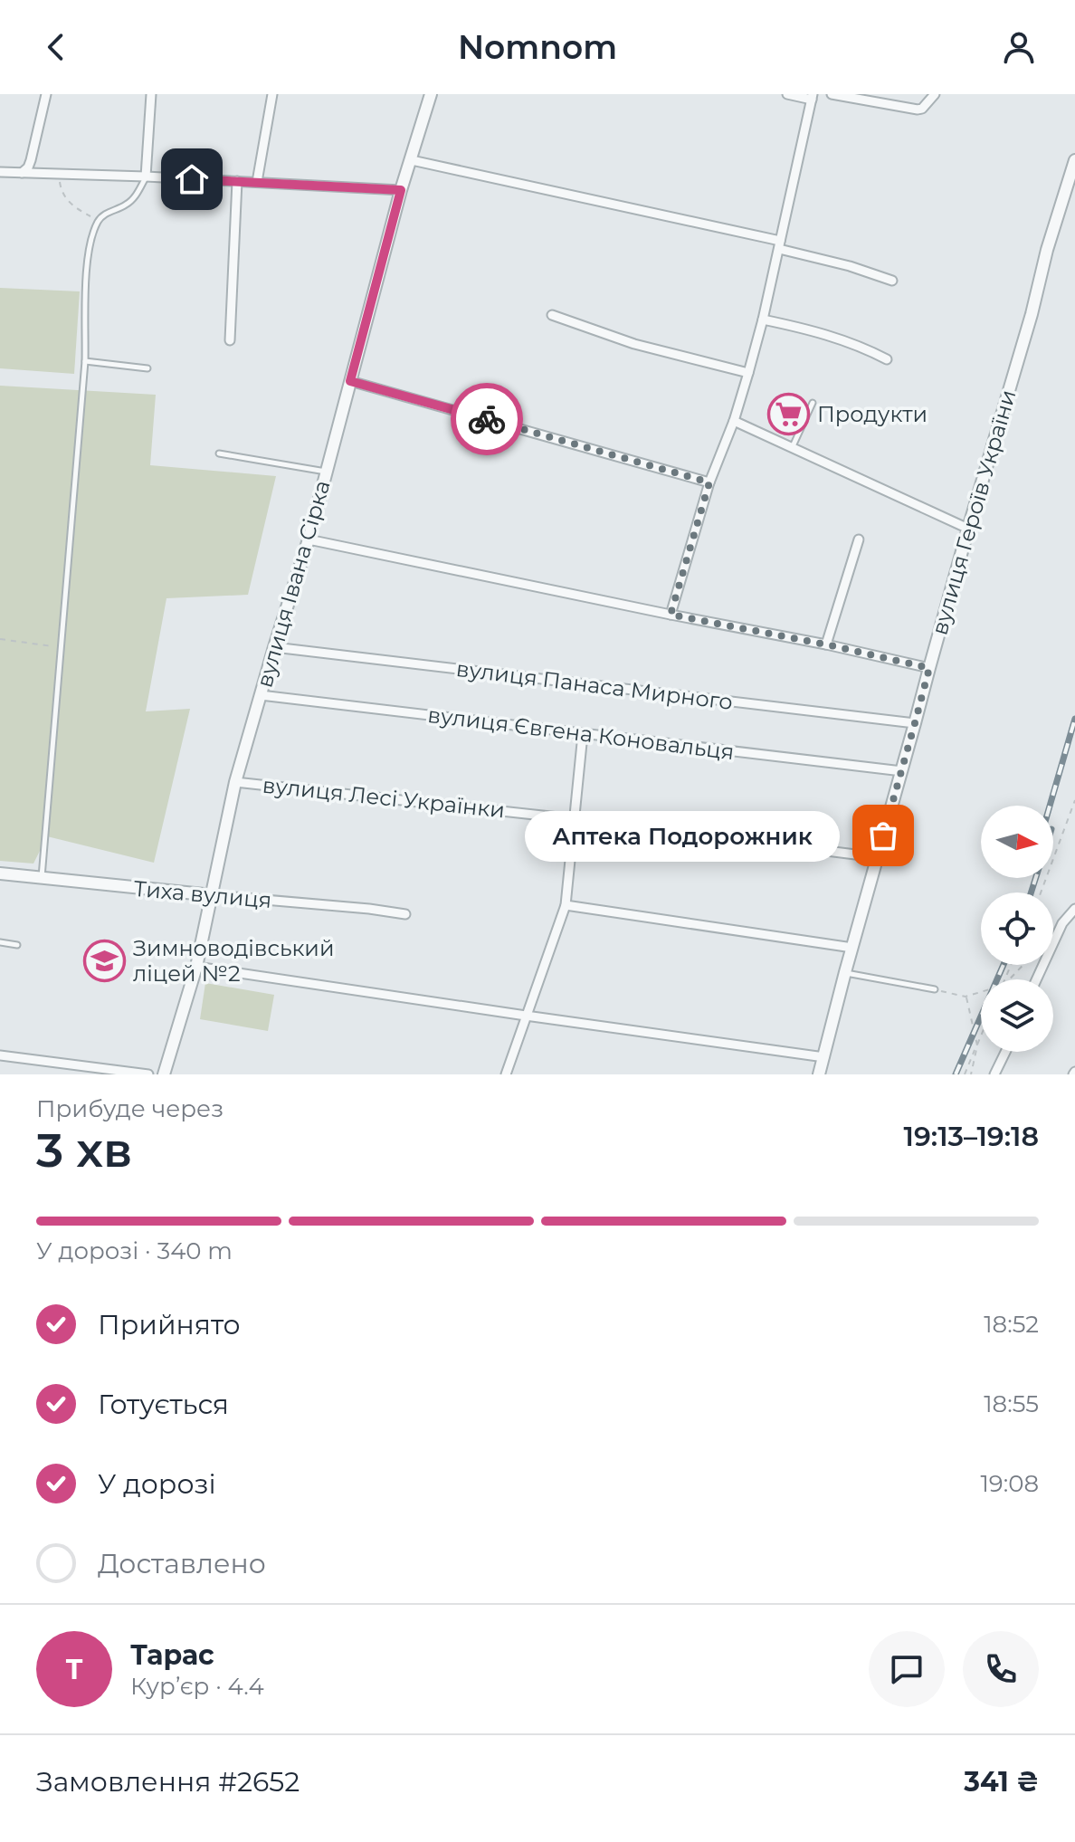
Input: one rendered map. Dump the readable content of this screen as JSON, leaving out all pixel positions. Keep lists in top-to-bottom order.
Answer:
{
  "streets": {
    "street": [
      "вулиця Героїв України",
      "вулиця Івана Сірка",
      "вулиця Панаса Мирного",
      "вулиця Євгена Коновальця",
      "вулиця Лесі Українки",
      "Тиха вулиця"
    ]
  },
  "crossings": [
    ["вулиця Героїв України", "вулиця Панаса Мирного"],
    ["вулиця Героїв України", "вулиця Євгена Коновальця"],
    ["вулиця Героїв України", "вулиця Лесі Українки"],
    ["вулиця Івана Сірка", "вулиця Панаса Мирного"],
    ["вулиця Івана Сірка", "вулиця Євгена Коновальця"],
    ["вулиця Івана Сірка", "вулиця Лесі Українки"],
    ["вулиця Івана Сірка", "Тиха вулиця"]
  ],
  "places": {
    "supermarket": ["Продукти"],
    "other": ["Аптека Подорожник"],
    "school or university": ["Зимноводівський ліцей №2"]
  },
  "north": "right",
  "page": {
    "header": "Nomnom",
    "bubble": "Аптека Подорожник",
    "heading": ["3 хв", "Прибуде через", "19:13–19:18"],
    "panel": [
      "Тарас",
      "Кур’єр · 4.4",
      "Замовлення #2652",
      "341 ₴"
    ],
    "bar": "У дорозі · 340 m",
    "list": [
      ["Прийнято", "18:52"],
      ["Готується", "18:55"],
      ["У дорозі", "19:08"],
      "Доставлено"
    ],
    "round": "Т"
  }
}
